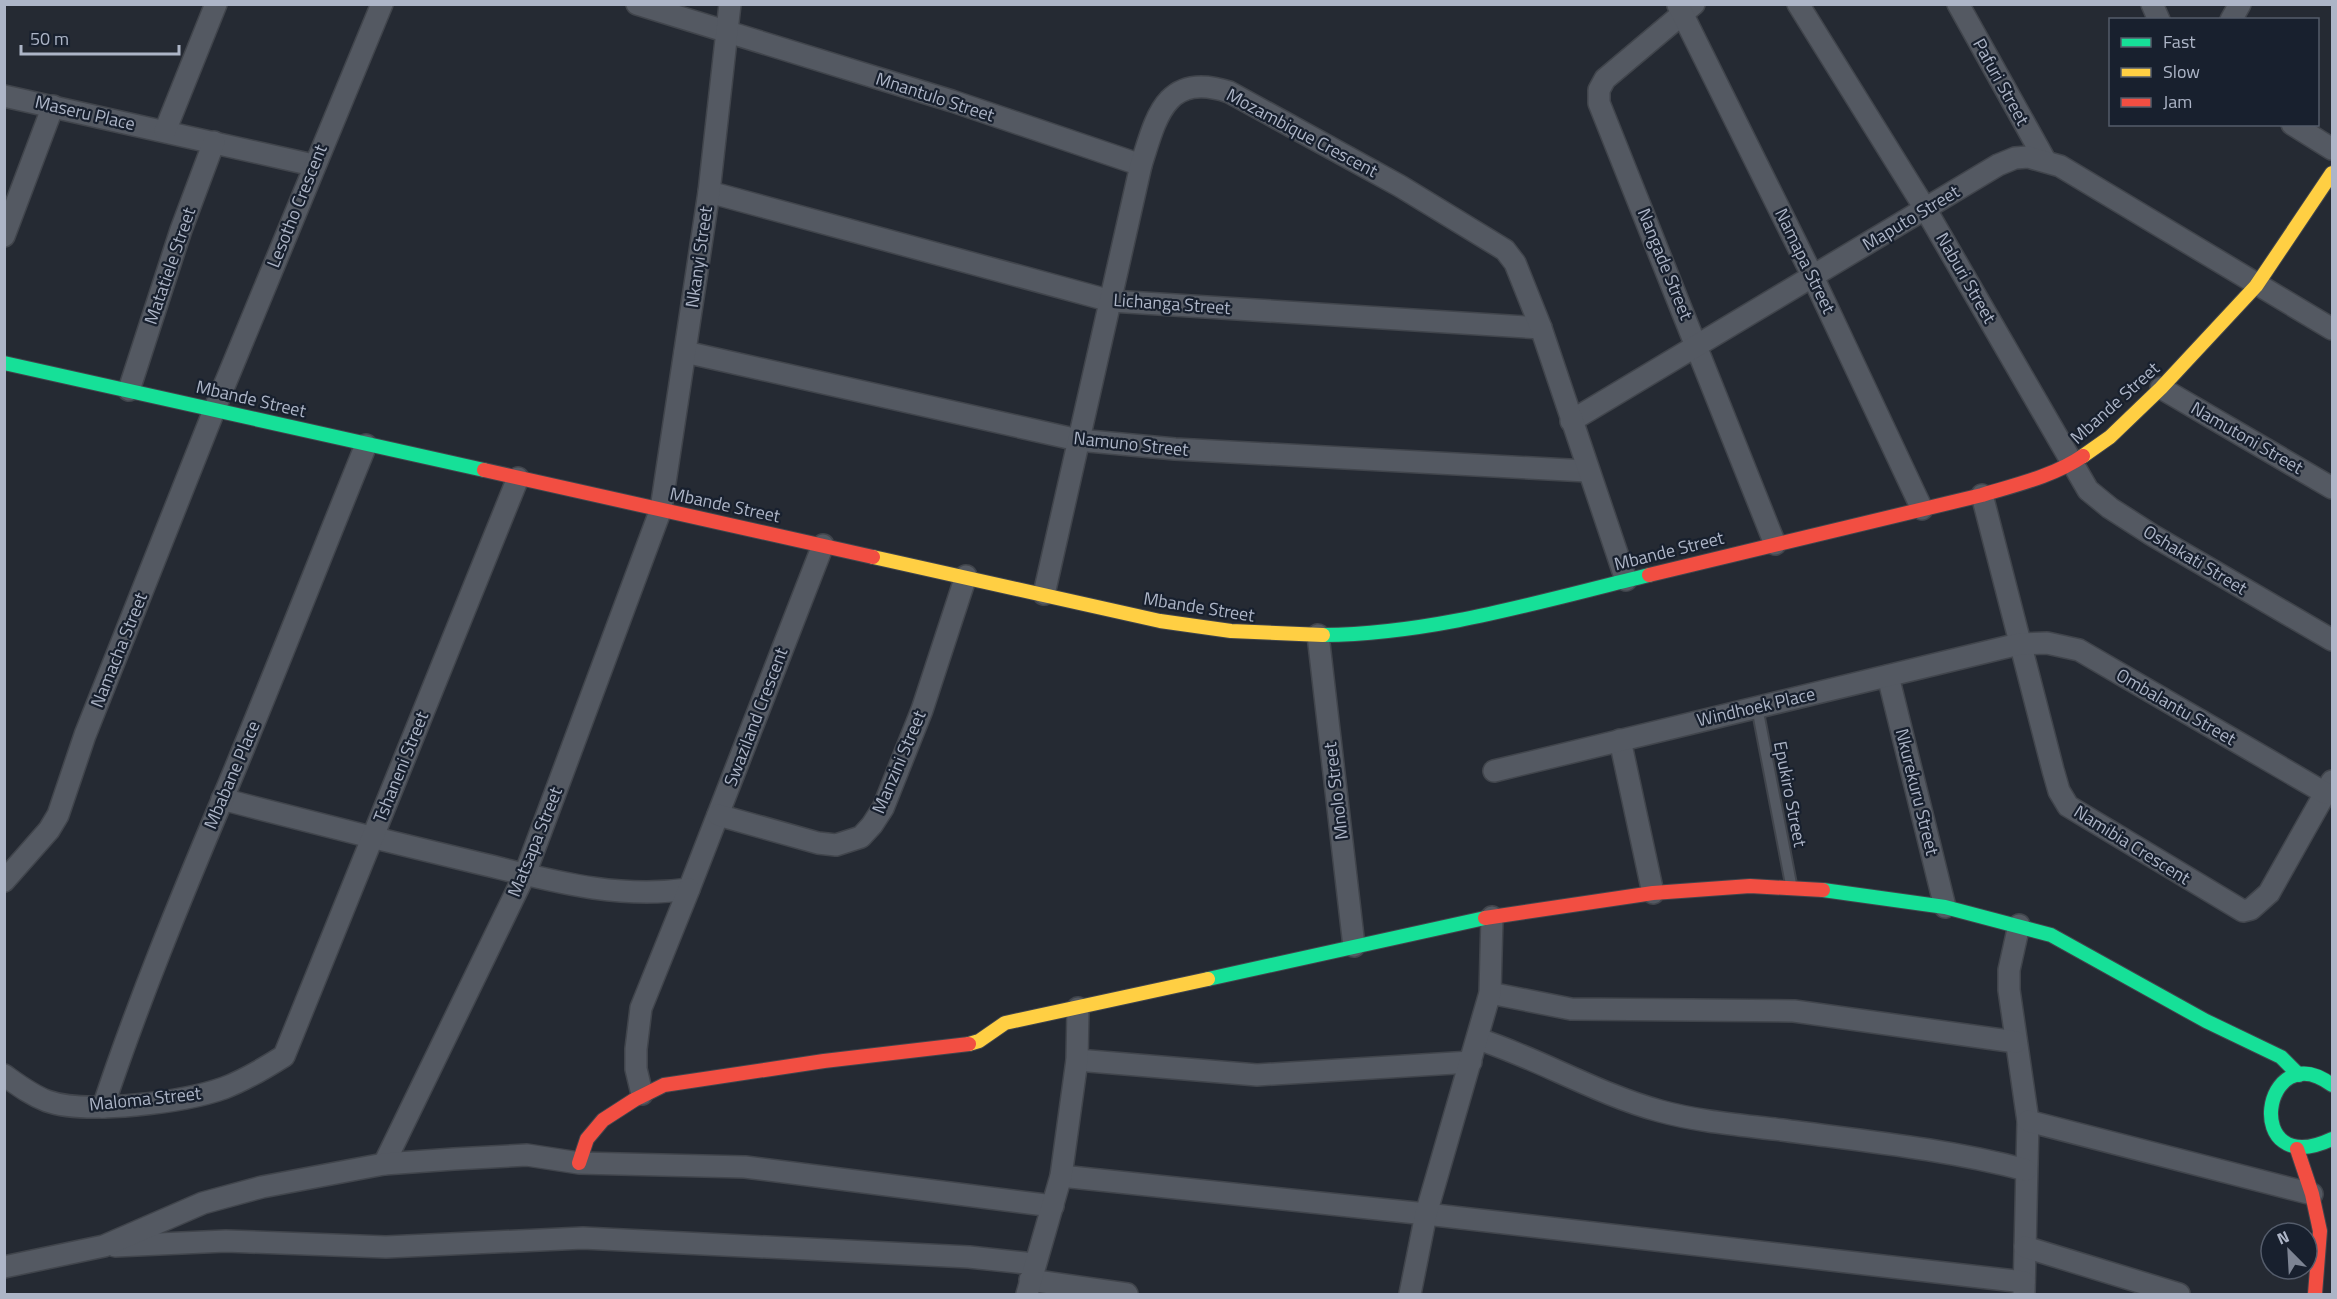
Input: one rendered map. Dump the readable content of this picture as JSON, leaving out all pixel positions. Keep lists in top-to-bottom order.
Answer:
{
  "streets": {
    "street": [
      "Pafuri Street",
      "Mnantulo Street",
      "Maseru Place",
      "Mozambique Crescent",
      "Lesotho Crescent",
      "Maputo Street",
      "Nkanyi Street",
      "Namapa Street",
      "Nangade Street",
      "Matatiele Street",
      "Naburi Street",
      "Lichanga Street",
      "Mbande Street",
      "Namutoni Street",
      "Namuno Street",
      "Oshakati Street",
      "Namacha Street",
      "Windhoek Place",
      "Ombalantu Street",
      "Swaziland Crescent",
      "Manzini Street",
      "Tshaneni Street",
      "Mbabane Place",
      "Mnolo Street",
      "Nkurekuru Street",
      "Matsapa Street",
      "Namibia Crescent",
      "Maloma Street"
    ],
    "lane": ["Epukiro Street"]
  },
  "crossings": [
    ["Pafuri Street", "Maputo Street"],
    ["Mnantulo Street", "Mozambique Crescent"],
    ["Mnantulo Street", "Nkanyi Street"],
    ["Maseru Place", "Lesotho Crescent"],
    ["Maseru Place", "Matatiele Street"],
    ["Mozambique Crescent", "Maputo Street"],
    ["Mozambique Crescent", "Lichanga Street"],
    ["Mozambique Crescent", "Mbande Street"],
    ["Mozambique Crescent", "Namuno Street"],
    ["Lesotho Crescent", "Mbande Street"],
    ["Lesotho Crescent", "Namacha Street"],
    ["Maputo Street", "Namapa Street"],
    ["Maputo Street", "Nangade Street"],
    ["Maputo Street", "Naburi Street"],
    ["Maputo Street", "Mbande Street"],
    ["Nkanyi Street", "Lichanga Street"],
    ["Nkanyi Street", "Mbande Street"],
    ["Nkanyi Street", "Namuno Street"],
    ["Nkanyi Street", "Matsapa Street"],
    ["Namapa Street", "Nangade Street"],
    ["Namapa Street", "Mbande Street"],
    ["Nangade Street", "Mbande Street"],
    ["Matatiele Street", "Mbande Street"],
    ["Naburi Street", "Mbande Street"],
    ["Naburi Street", "Oshakati Street"],
    ["Mbande Street", "Namutoni Street"],
    ["Mbande Street", "Oshakati Street"],
    ["Mbande Street", "Namacha Street"],
    ["Mbande Street", "Swaziland Crescent"],
    ["Mbande Street", "Manzini Street"],
    ["Mbande Street", "Tshaneni Street"],
    ["Mbande Street", "Mbabane Place"],
    ["Mbande Street", "Mnolo Street"],
    ["Mbande Street", "Matsapa Street"],
    ["Mbande Street", "Namibia Crescent"],
    ["Windhoek Place", "Ombalantu Street"],
    ["Windhoek Place", "Nkurekuru Street"],
    ["Windhoek Place", "Epukiro Street"],
    ["Windhoek Place", "Namibia Crescent"],
    ["Ombalantu Street", "Namibia Crescent"],
    ["Swaziland Crescent", "Manzini Street"],
    ["Tshaneni Street", "Maloma Street"],
    ["Mbabane Place", "Maloma Street"]
  ],
  "legend": ["Fast", "Slow", "Jam"],
  "scale_bar": "50 m",
  "north": "top left"
}
